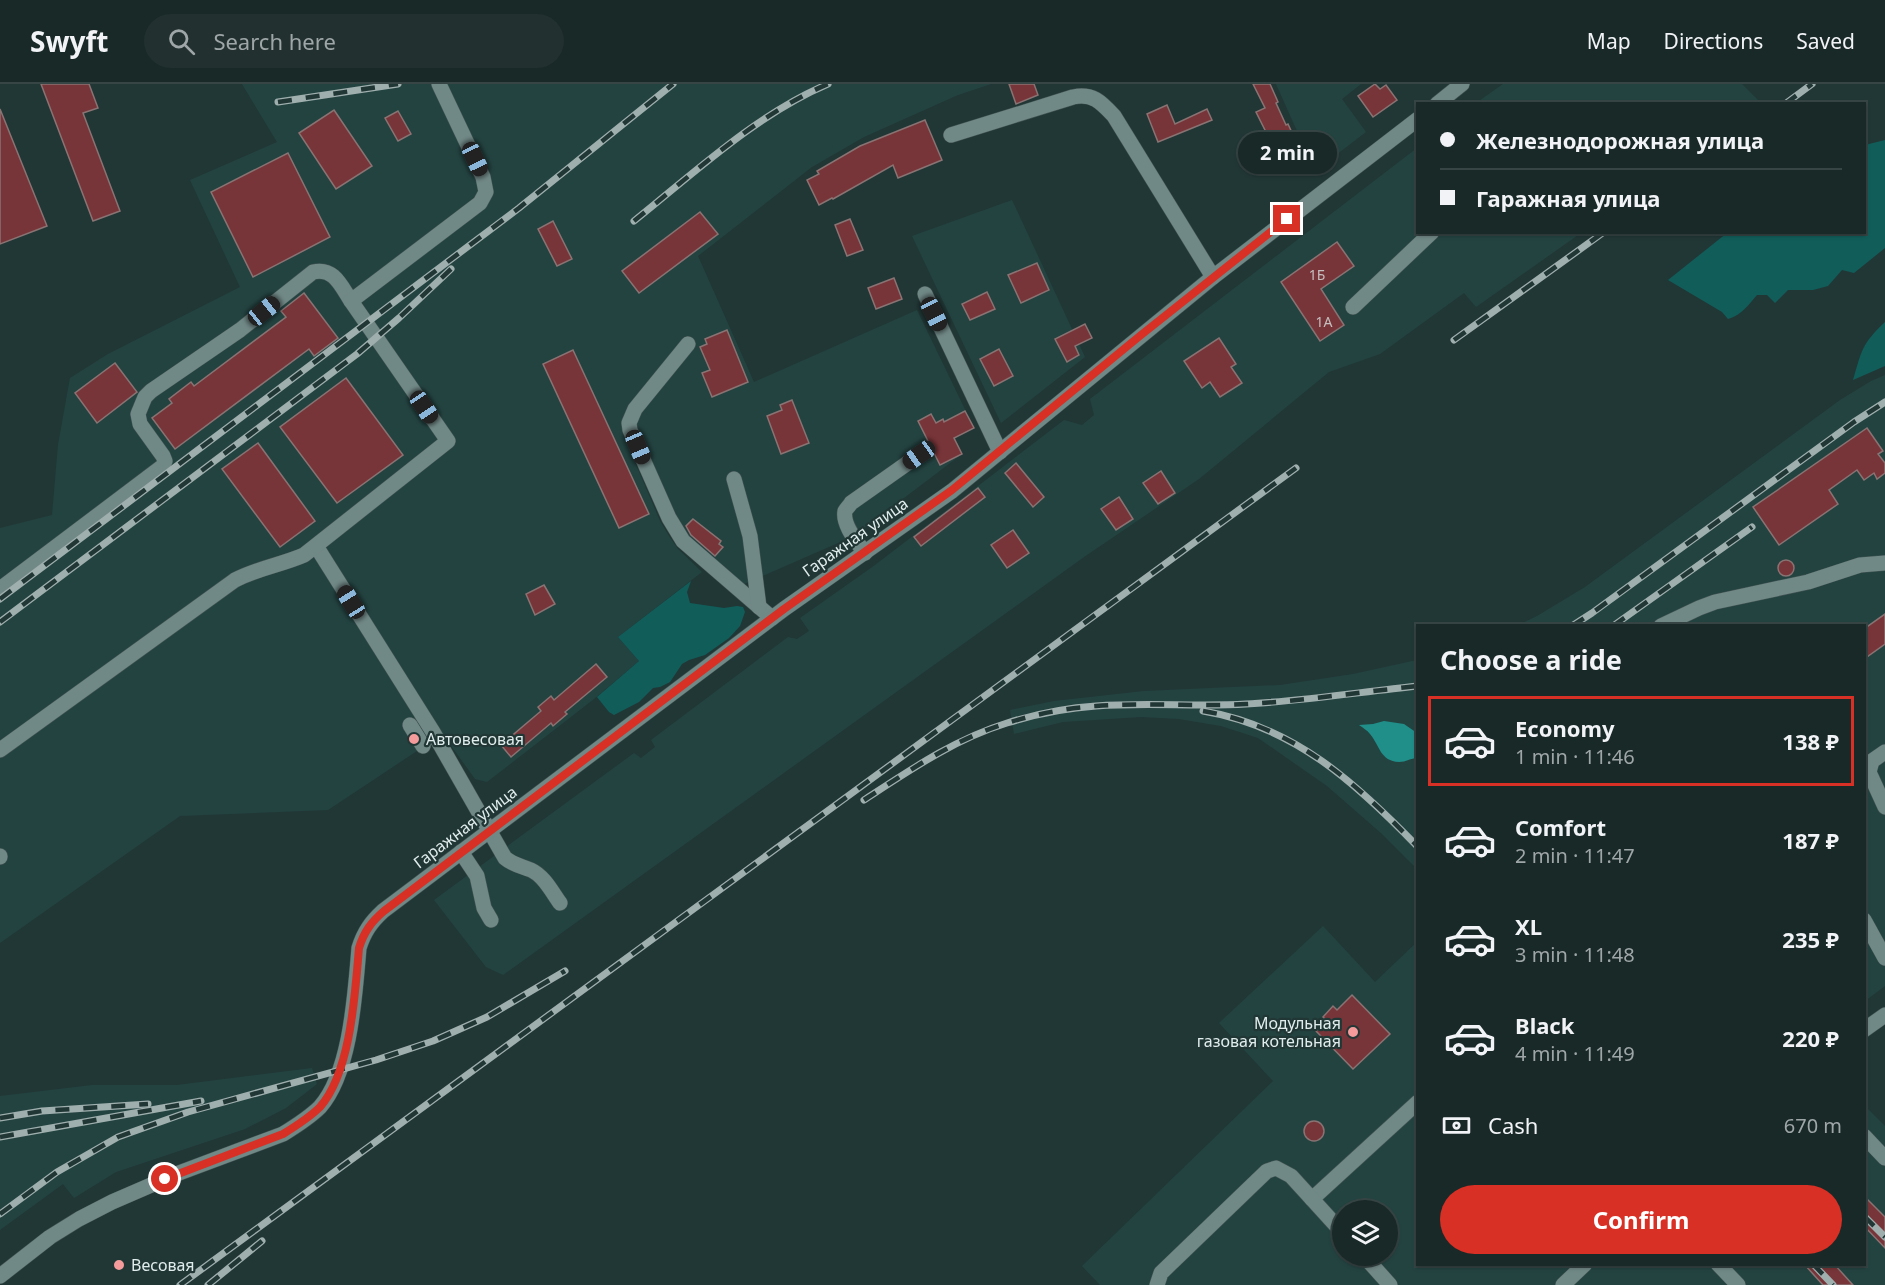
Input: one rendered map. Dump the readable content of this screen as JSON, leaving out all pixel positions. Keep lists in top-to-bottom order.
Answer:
{
  "streets": {
    "street": ["Гаражная улица"]
  },
  "places": ["Автовесовая", "Модульная газовая котельная", "Весовая"],
  "house_numbers": ["1Б", "1А"],
  "page": {
    "header": "Swyft",
    "search": "Search here",
    "nav": ["Map", "Directions", "Saved"],
    "banner": ["Железнодорожная улица", "Гаражная улица"],
    "bubble": "2 min",
    "heading": "Choose a ride",
    "list": [
      {
        "name": "Economy",
        "note": "1 min · 11:46",
        "value": "138 ₽"
      },
      {
        "name": "Comfort",
        "note": "2 min · 11:47",
        "value": "187 ₽"
      },
      {
        "name": "XL",
        "note": "3 min · 11:48",
        "value": "235 ₽"
      },
      {
        "name": "Black",
        "note": "4 min · 11:49",
        "value": "220 ₽"
      }
    ],
    "pay": ["Cash", "670 m"],
    "buttons": "Confirm"
  }
}
